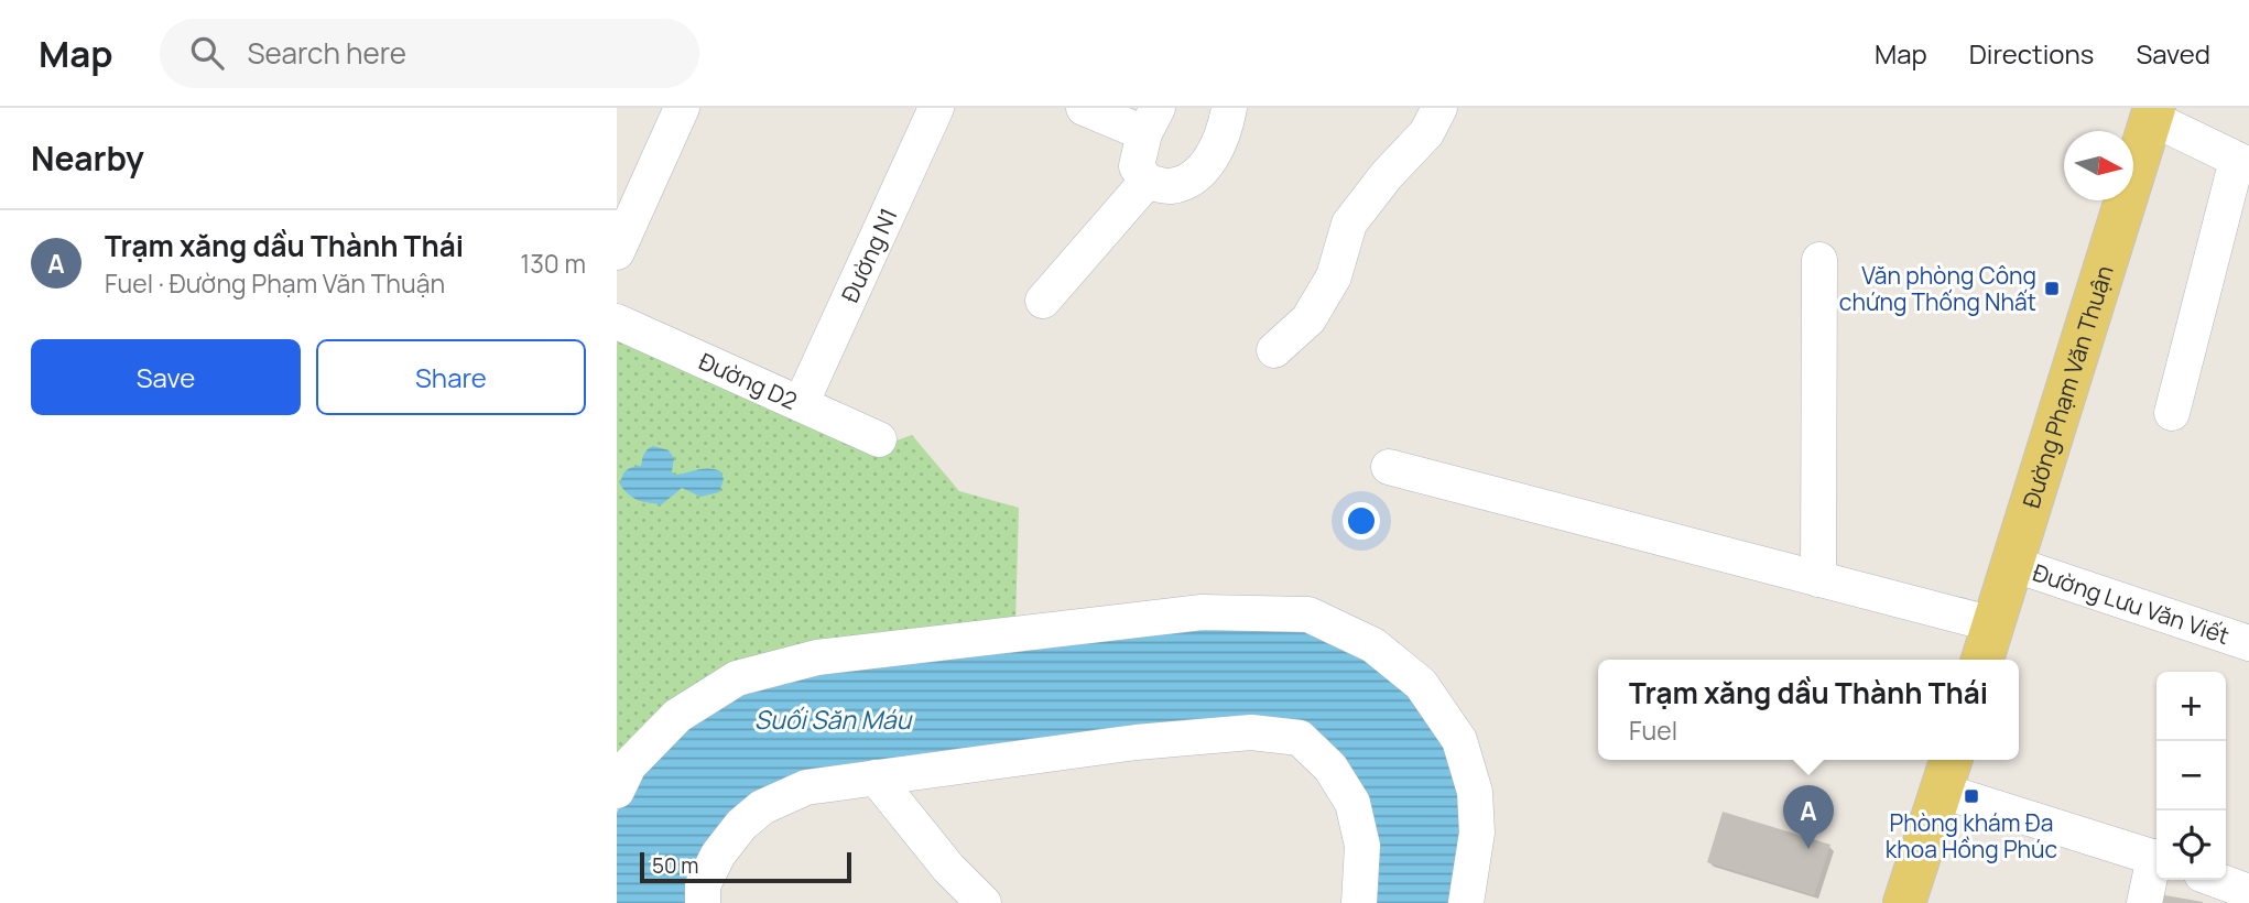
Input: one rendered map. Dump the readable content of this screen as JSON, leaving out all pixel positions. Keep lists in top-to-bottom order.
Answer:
{
  "streets": {
    "main road": ["Đường Phạm Văn Thuận"],
    "street": ["Đường N1", "Đường D2", "Đường Lưu Văn Viết"]
  },
  "crossings": [
    ["Đường N1", "Đường D2"],
    ["Đường Phạm Văn Thuận", "Đường Lưu Văn Viết"]
  ],
  "water": ["Suối Săn Máu"],
  "places": {
    "transit": ["Văn phòng Công chứng Thống Nhất", "Phòng khám Đa khoa Hồng Phúc"]
  },
  "scale_bar": "50 m",
  "north": "right",
  "page": {
    "header": "Map",
    "search": "Search here",
    "nav": ["Map", "Directions", "Saved"],
    "heading": "Nearby",
    "list": [
      {
        "mark": "A",
        "name": "Trạm xăng dầu Thành Thái",
        "note": "Fuel · Đường Phạm Văn Thuận",
        "value": "130 m"
      }
    ],
    "buttons": ["Save", "Share"],
    "popup": ["Trạm xăng dầu Thành Thái", "Fuel"],
    "map_buttons": ["+", "−"],
    "pins": "A",
    "scale": "50 m"
  }
}
